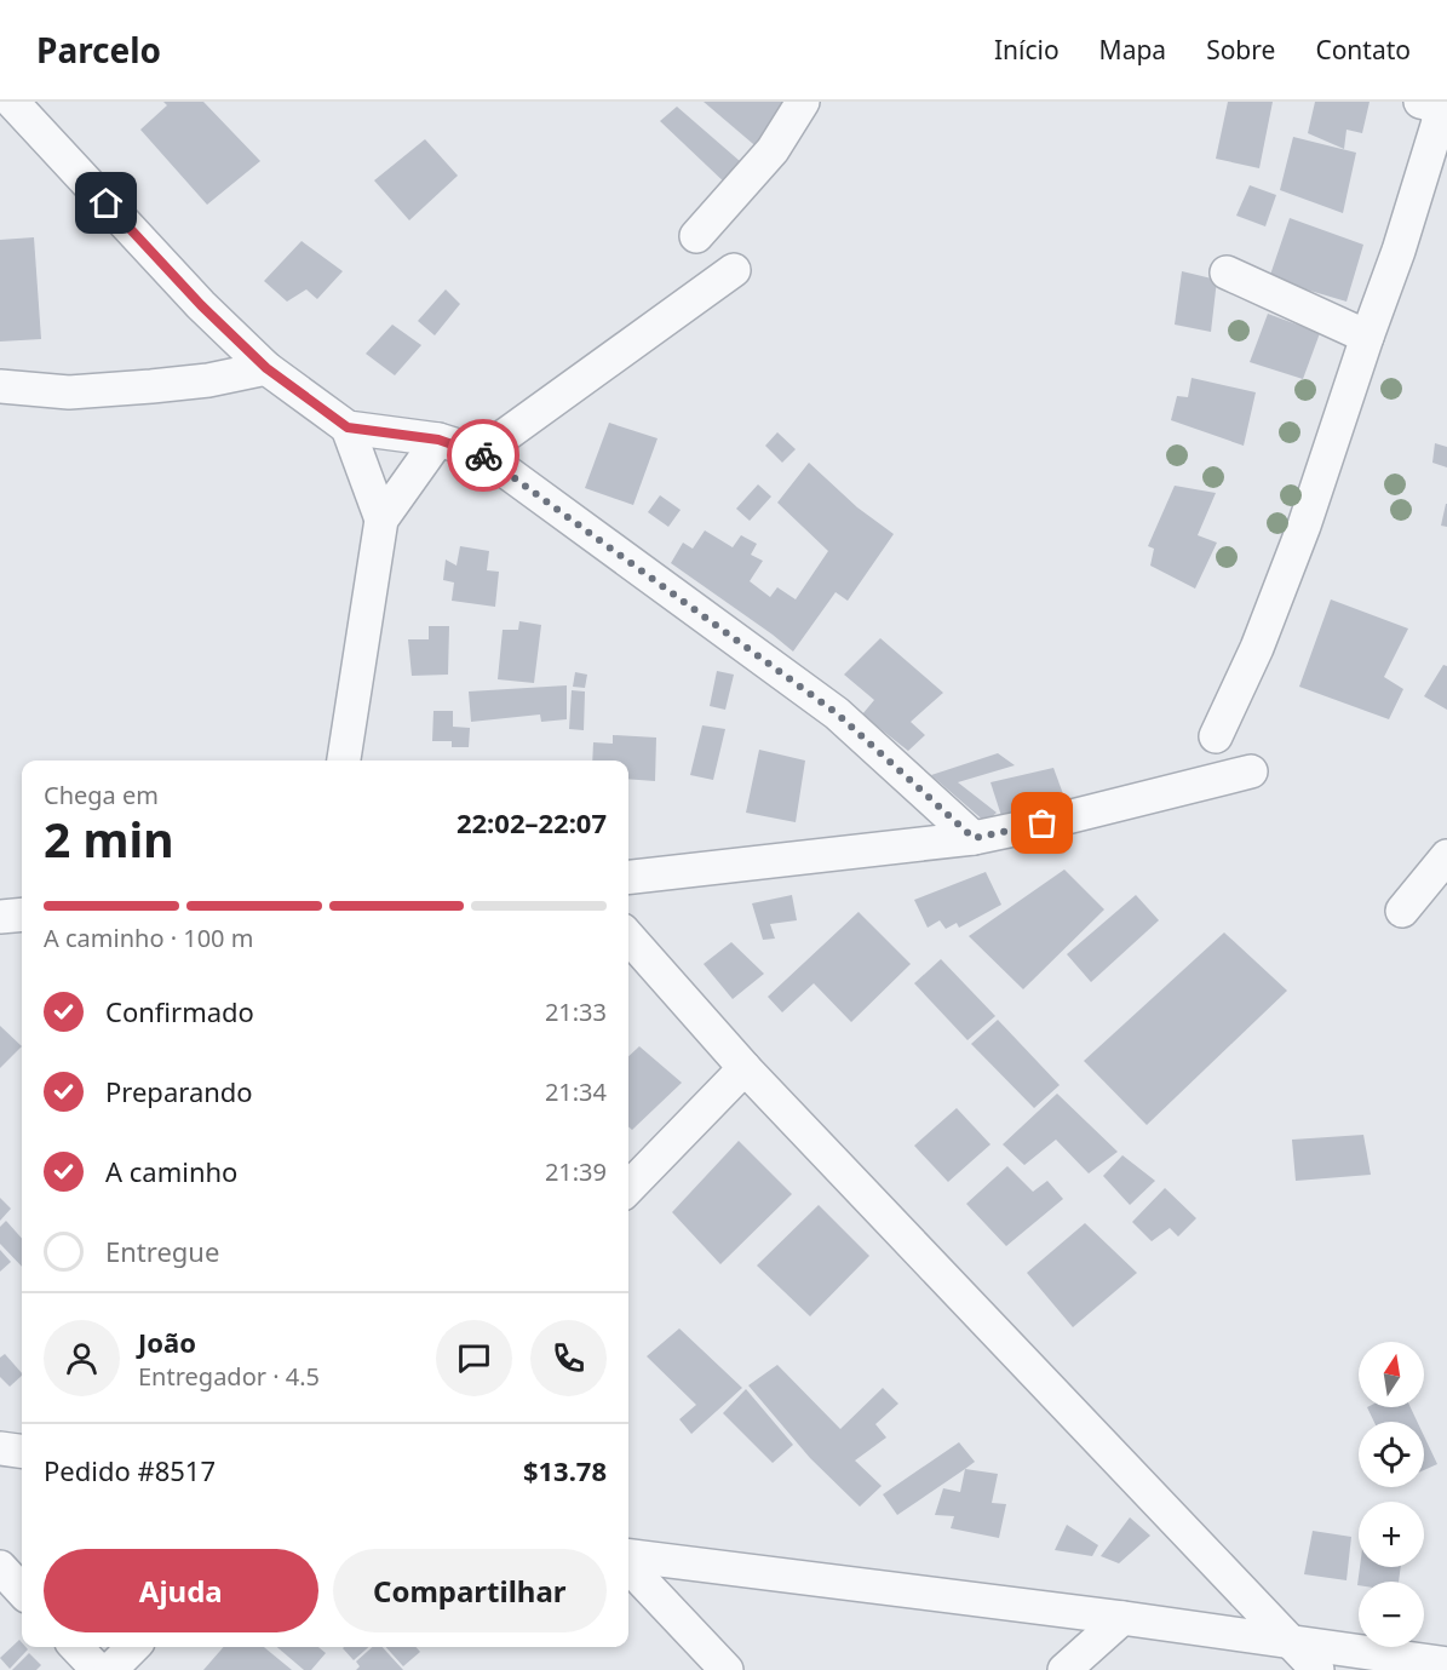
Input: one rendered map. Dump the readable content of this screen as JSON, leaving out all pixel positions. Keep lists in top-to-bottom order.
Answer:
{
  "north": "top",
  "page": {
    "header": "Parcelo",
    "nav": [
      "Início",
      "Mapa",
      "Sobre",
      "Contato"
    ],
    "heading": ["2 min", "Chega em", "22:02–22:07"],
    "panel": [
      "João",
      "Entregador · 4.5",
      "Pedido #8517",
      "$13.78"
    ],
    "bar": "A caminho · 100 m",
    "list": [
      ["Confirmado", "21:33"],
      ["Preparando", "21:34"],
      ["A caminho", "21:39"],
      "Entregue"
    ],
    "map_buttons": ["+", "−"],
    "buttons": ["Ajuda", "Compartilhar"]
  }
}
